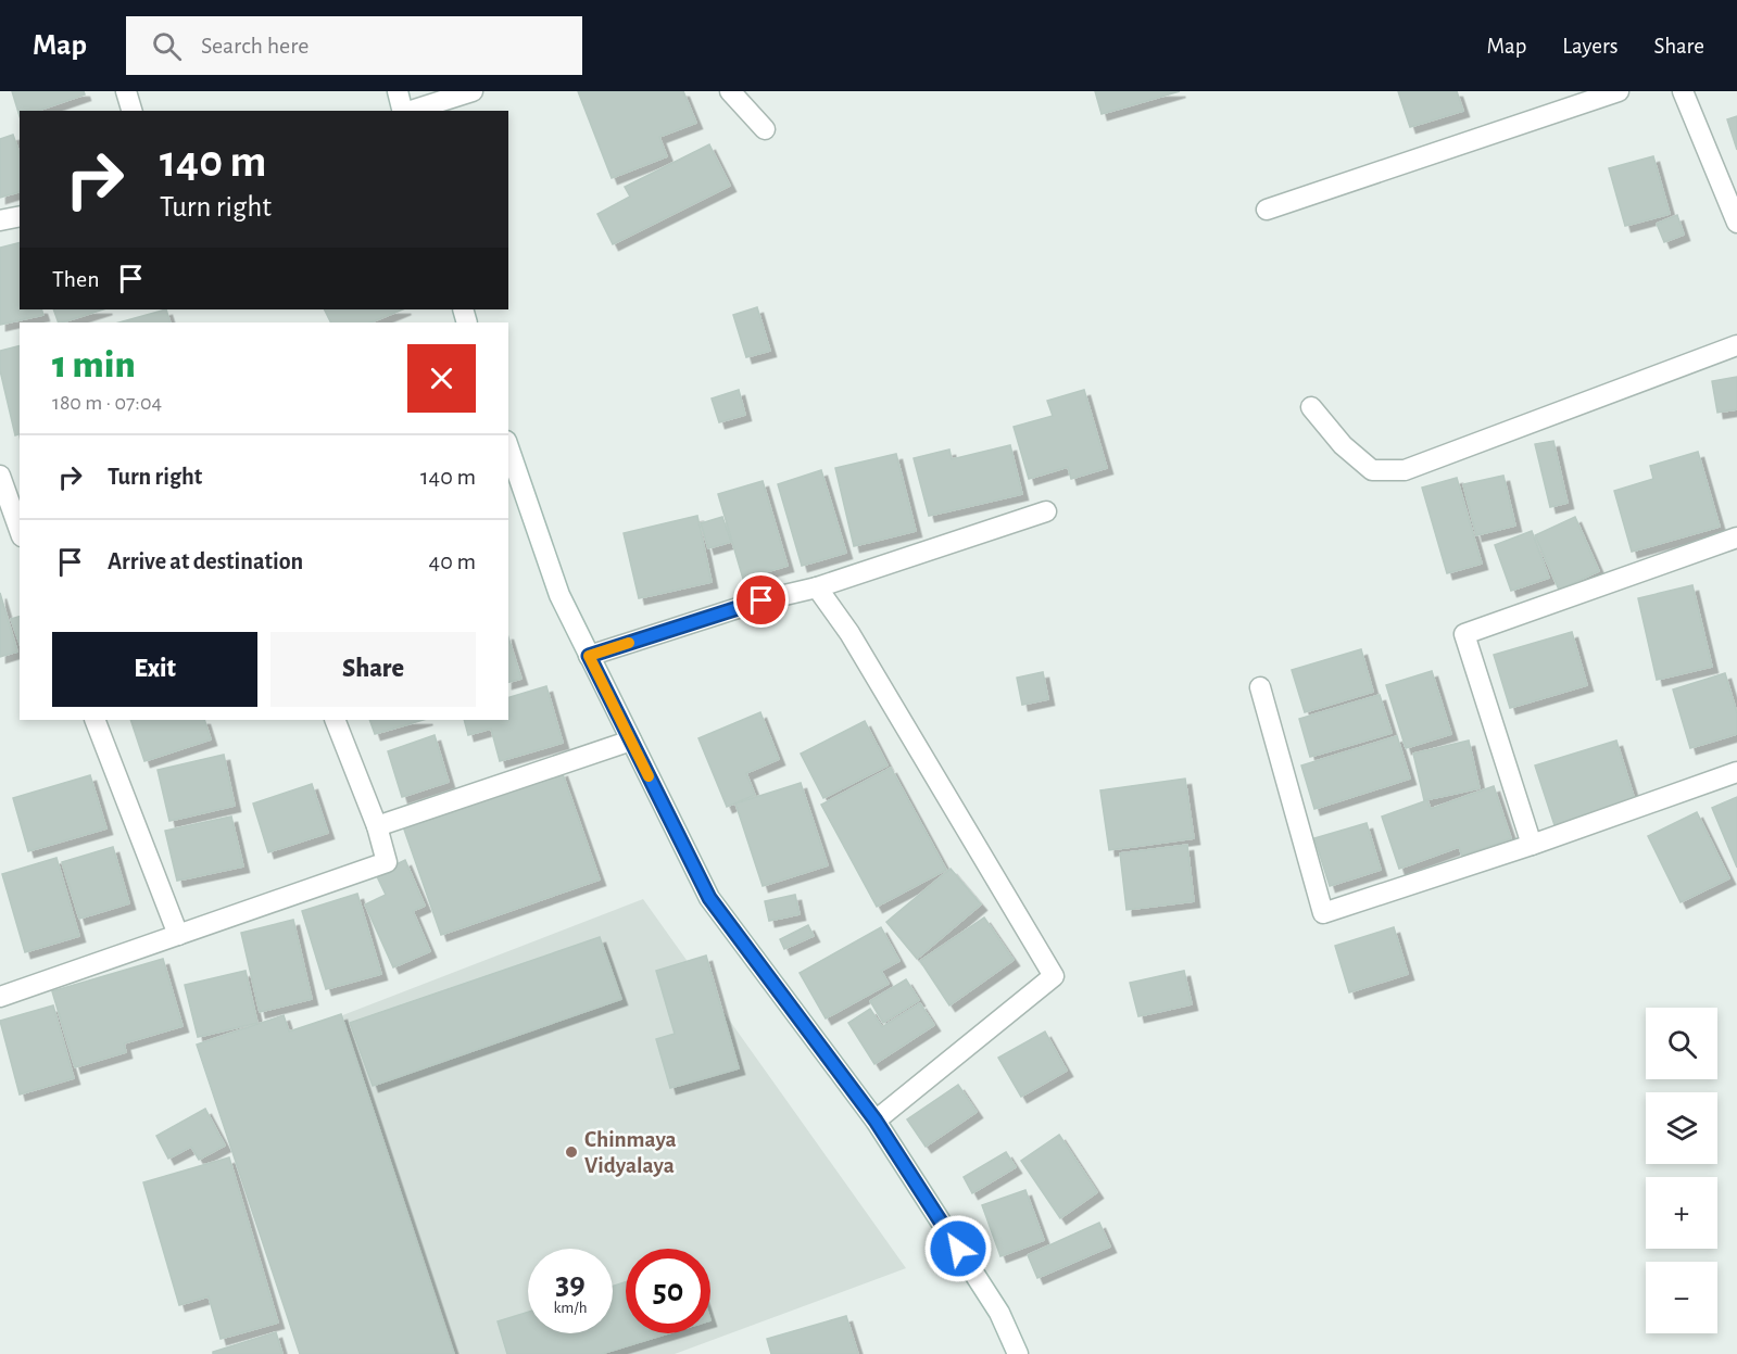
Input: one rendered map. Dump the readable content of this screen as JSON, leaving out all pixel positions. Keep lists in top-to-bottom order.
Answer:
{
  "places": ["Chinmaya Vidyalaya"],
  "page": {
    "header": "Map",
    "search": "Search here",
    "nav": ["Map", "Layers", "Share"],
    "turn": ["140 m", "Turn right"],
    "then": "Then",
    "heading": ["1 min", "180 m · 07:04"],
    "list": [
      {
        "name": "Turn right",
        "value": "140 m"
      },
      {
        "name": "Arrive at destination",
        "value": "40 m"
      }
    ],
    "buttons": ["Exit", "Share"],
    "map_buttons": ["+", "−"],
    "speed": "39 km/h",
    "limit": "50"
  }
}
